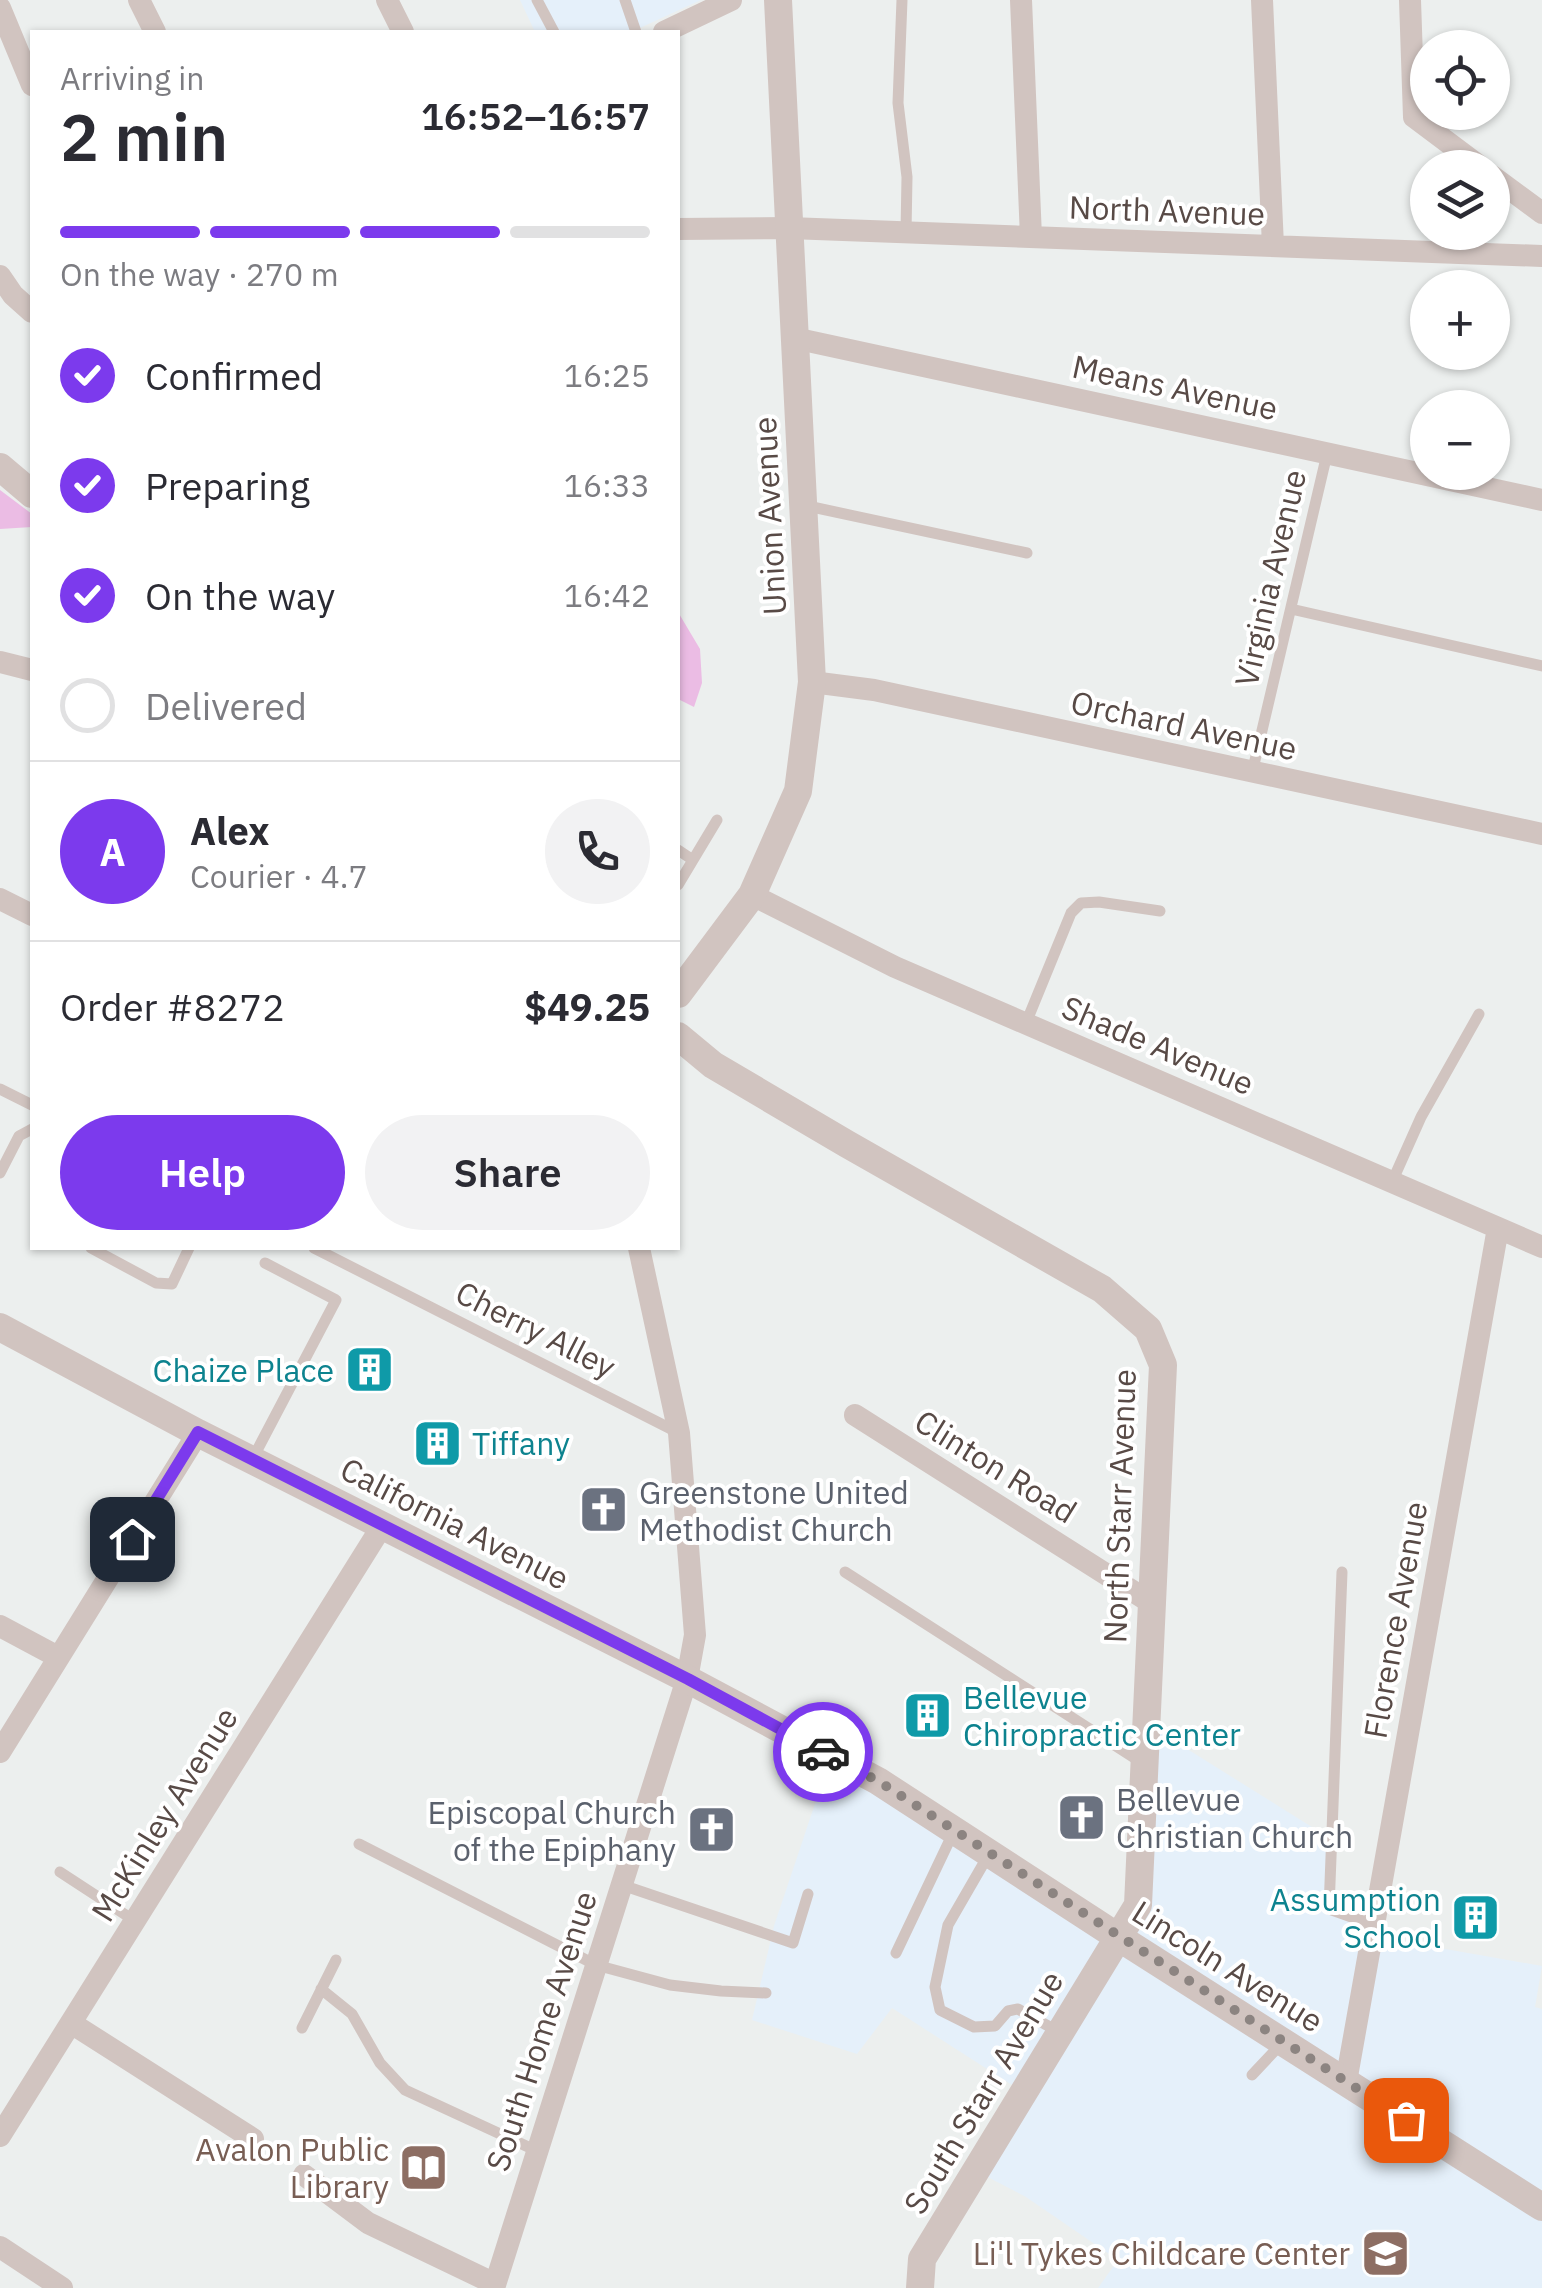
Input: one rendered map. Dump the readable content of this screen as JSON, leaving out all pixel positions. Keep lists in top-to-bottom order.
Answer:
{
  "streets": {
    "street": [
      "North Avenue",
      "Means Avenue",
      "Union Avenue",
      "Orchard Avenue",
      "Shade Avenue",
      "Clinton Road",
      "North Starr Avenue",
      "California Avenue",
      "Florence Avenue",
      "McKinley Avenue",
      "Lincoln Avenue",
      "South Home Avenue",
      "South Starr Avenue"
    ],
    "lane": ["Virginia Avenue", "Cherry Alley"]
  },
  "crossings": [
    ["North Avenue", "Union Avenue"],
    ["Means Avenue", "Union Avenue"],
    ["Means Avenue", "Virginia Avenue"],
    ["Union Avenue", "Orchard Avenue"],
    ["Union Avenue", "Shade Avenue"],
    ["Virginia Avenue", "Orchard Avenue"],
    ["Shade Avenue", "Florence Avenue"],
    ["Cherry Alley", "South Home Avenue"],
    ["Clinton Road", "North Starr Avenue"],
    ["North Starr Avenue", "Lincoln Avenue"],
    ["North Starr Avenue", "South Starr Avenue"],
    ["California Avenue", "McKinley Avenue"],
    ["California Avenue", "Lincoln Avenue"],
    ["California Avenue", "South Home Avenue"],
    ["Florence Avenue", "Lincoln Avenue"],
    ["Lincoln Avenue", "South Starr Avenue"]
  ],
  "places": {
    "building": [
      "Chaize Place",
      "Tiffany",
      "Bellevue Chiropractic Center",
      "Assumption School"
    ],
    "church": ["Greenstone United Methodist Church", "Bellevue Christian Church", "Episcopal Church of the Epiphany"],
    "library": ["Avalon Public Library"],
    "school or university": ["Li'l Tykes Childcare Center"]
  },
  "page": {
    "map_buttons": ["+", "−"],
    "heading": ["2 min", "Arriving in", "16:52–16:57"],
    "panel": [
      "Alex",
      "Courier · 4.7",
      "Order #8272",
      "$49.25"
    ],
    "bar": "On the way · 270 m",
    "list": [
      ["Confirmed", "16:25"],
      ["Preparing", "16:33"],
      ["On the way", "16:42"],
      "Delivered"
    ],
    "round": "A",
    "buttons": ["Help", "Share"]
  }
}
